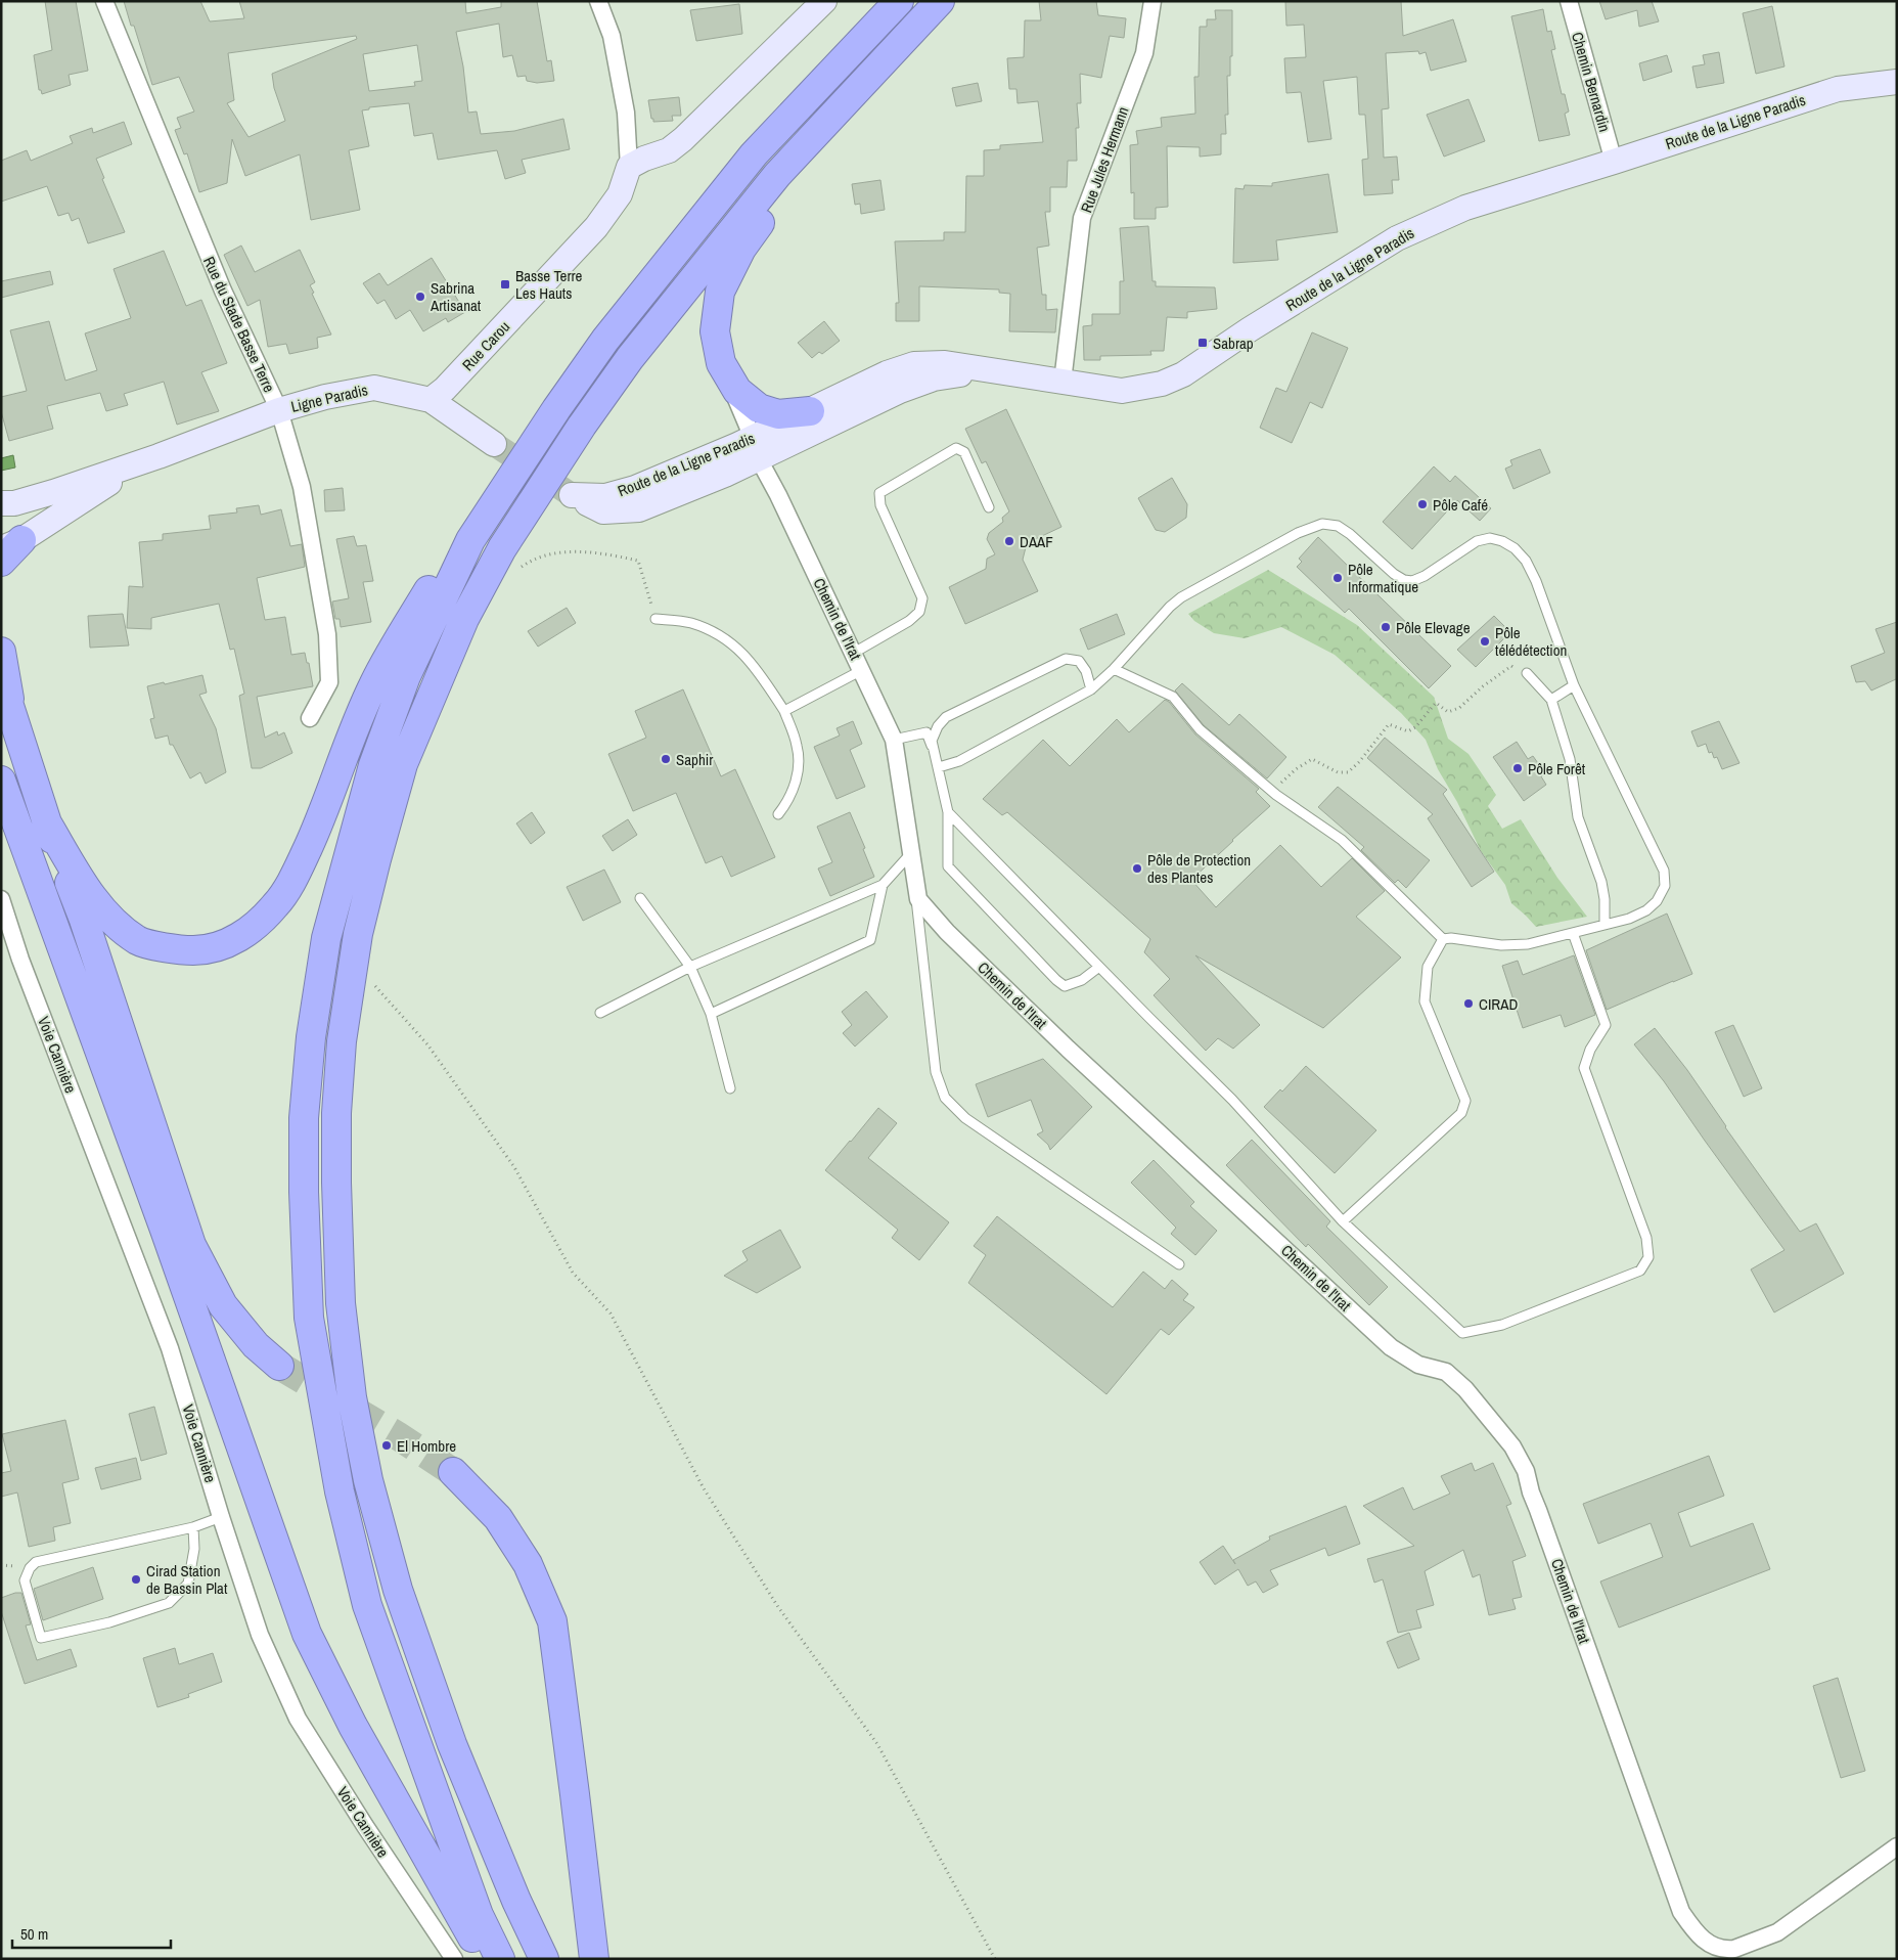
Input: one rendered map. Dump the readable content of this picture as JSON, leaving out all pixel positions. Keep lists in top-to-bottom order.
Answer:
{
  "streets": {
    "main road": ["Route de la Ligne Paradis", "Rue Carou", "Ligne Paradis"],
    "street": [
      "Chemin Bernardin",
      "Rue Jules Hermann",
      "Rue du Stade Basse Terre",
      "Chemin de l'Irat",
      "Voie Cannière"
    ]
  },
  "crossings": [
    ["Chemin Bernardin", "Route de la Ligne Paradis"],
    ["Route de la Ligne Paradis", "Rue Jules Hermann"],
    ["Route de la Ligne Paradis", "Chemin de l'Irat"],
    ["Rue du Stade Basse Terre", "Ligne Paradis"],
    ["Rue Carou", "Ligne Paradis"]
  ],
  "places": {
    "transit": ["Basse Terre Les Hauts", "Sabrap"],
    "other": [
      "Sabrina Artisanat",
      "Pôle Café",
      "DAAF",
      "Pôle Informatique",
      "Pôle Elevage",
      "Pôle télédétection",
      "Saphir",
      "Pôle Forêt",
      "Pôle de Protection des Plantes",
      "CIRAD",
      "El Hombre",
      "Cirad Station de Bassin Plat"
    ]
  },
  "scale_bar": "50 m"
}
